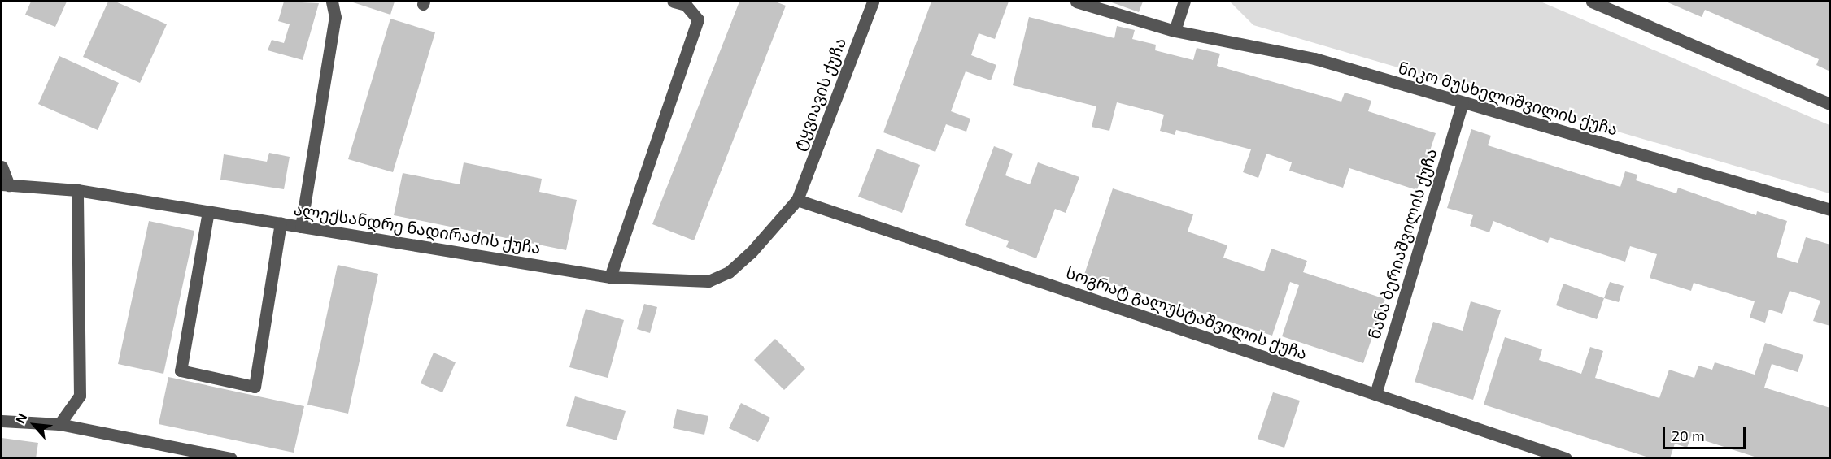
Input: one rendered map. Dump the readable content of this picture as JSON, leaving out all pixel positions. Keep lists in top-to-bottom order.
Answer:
{
  "streets": {
    "street": [
      "ტყვიავის ქუჩა",
      "ნიკო მუსხელიშვილის ქუჩა",
      "ალექსანდრე ნადირაძის ქუჩა",
      "ნანა ბერიაშვილის ქუჩა",
      "სოგრატ გალუსტაშვილის ქუჩა"
    ]
  },
  "crossings": [
    ["ტყვიავის ქუჩა", "ალექსანდრე ნადირაძის ქუჩა"],
    ["ტყვიავის ქუჩა", "სოგრატ გალუსტაშვილის ქუჩა"],
    ["ნიკო მუსხელიშვილის ქუჩა", "ნანა ბერიაშვილის ქუჩა"],
    ["ალექსანდრე ნადირაძის ქუჩა", "სოგრატ გალუსტაშვილის ქუჩა"],
    ["ნანა ბერიაშვილის ქუჩა", "სოგრატ გალუსტაშვილის ქუჩა"]
  ],
  "scale_bar": "20 m",
  "north": "top left"
}
